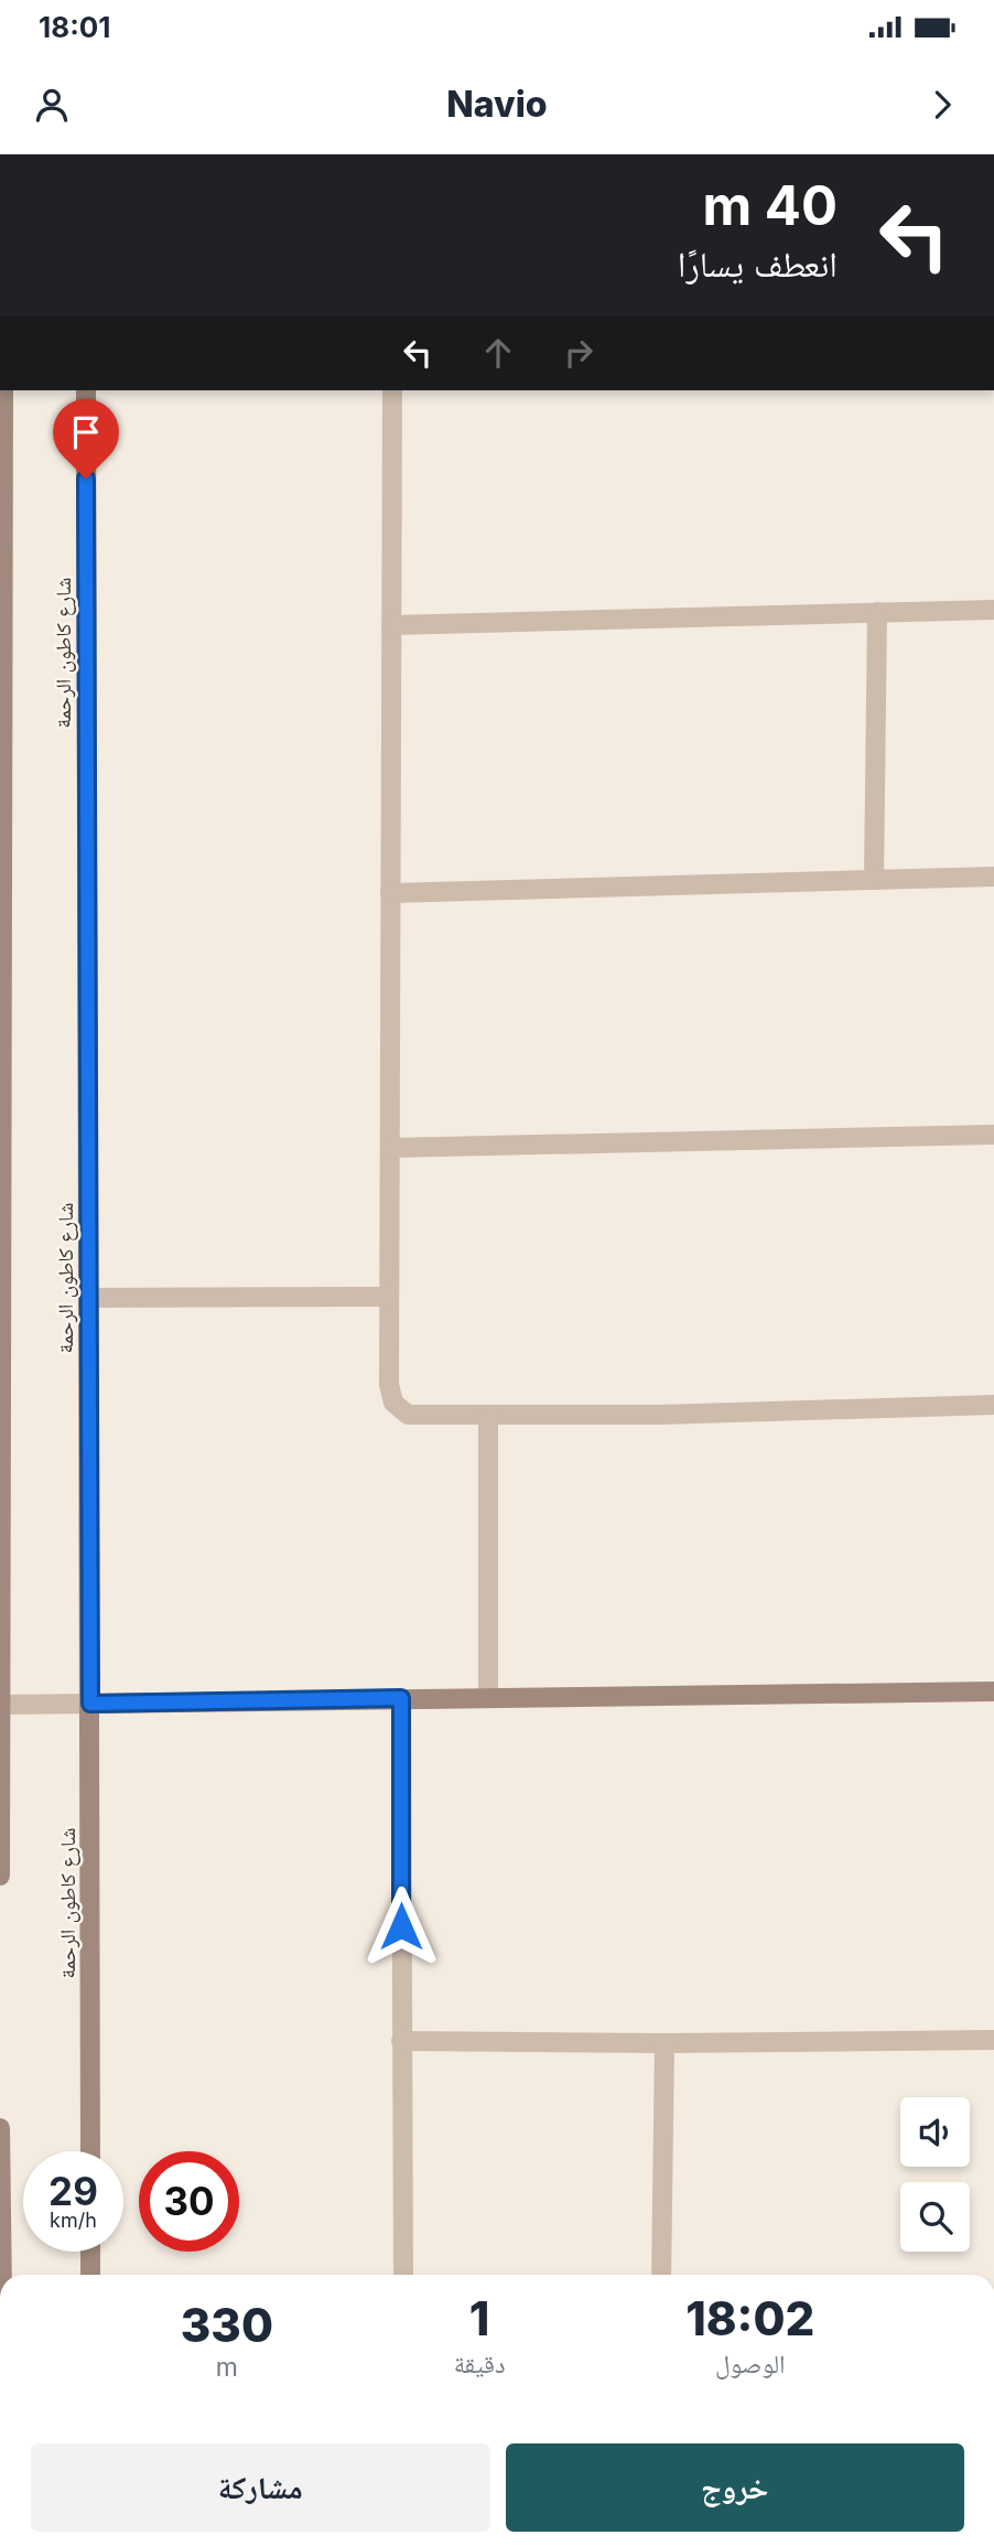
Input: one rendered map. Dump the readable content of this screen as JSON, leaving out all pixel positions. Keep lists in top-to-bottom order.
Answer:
{
  "streets": {
    "street": ["شارع كاطون الرحمة"]
  },
  "page": {
    "status": "18:01",
    "header": "Navio",
    "turn": ["40 m", "انعطف يسارًا"],
    "speed": "29 km/h",
    "limit": "30",
    "eta": [
      "18:02",
      "الوصول",
      "1",
      "دقيقة",
      "330",
      "m"
    ],
    "buttons": ["خروج", "مشاركة"]
  }
}
